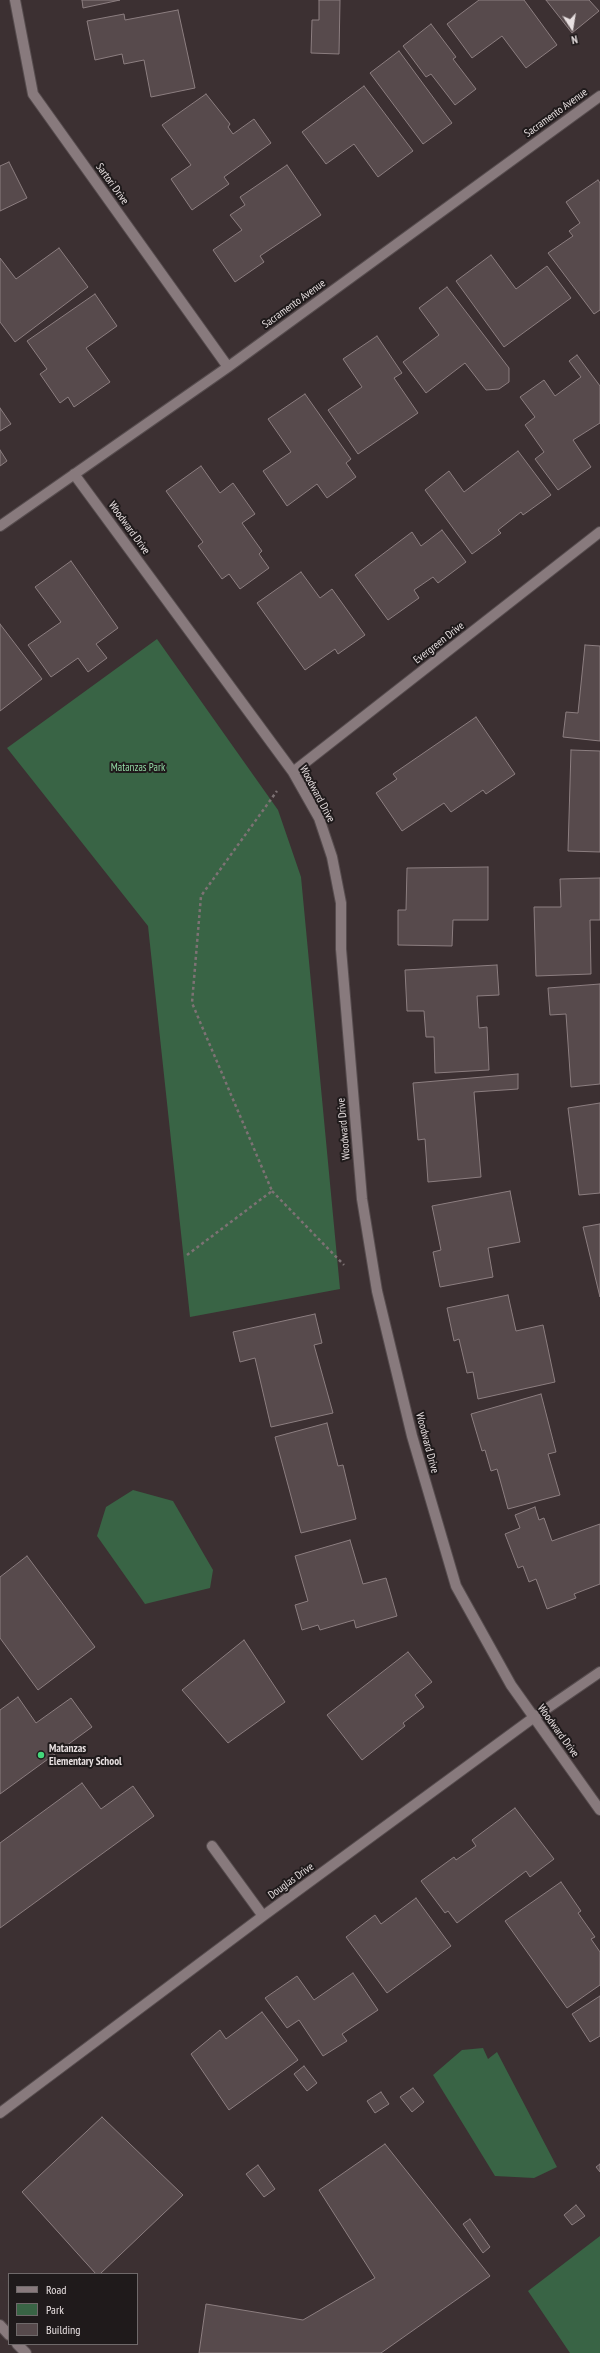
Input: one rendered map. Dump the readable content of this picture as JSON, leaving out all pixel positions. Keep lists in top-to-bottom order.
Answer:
{
  "streets": {
    "street": [
      "Sacramento Avenue",
      "Sartori Drive",
      "Woodward Drive",
      "Evergreen Drive",
      "Douglas Drive"
    ]
  },
  "crossings": [
    ["Sacramento Avenue", "Sartori Drive"],
    ["Sacramento Avenue", "Woodward Drive"],
    ["Woodward Drive", "Evergreen Drive"],
    ["Woodward Drive", "Douglas Drive"]
  ],
  "parks": ["Matanzas Park"],
  "places": ["Matanzas Elementary School"],
  "legend": ["Road", "Park", "Building"],
  "north": "bottom"
}
